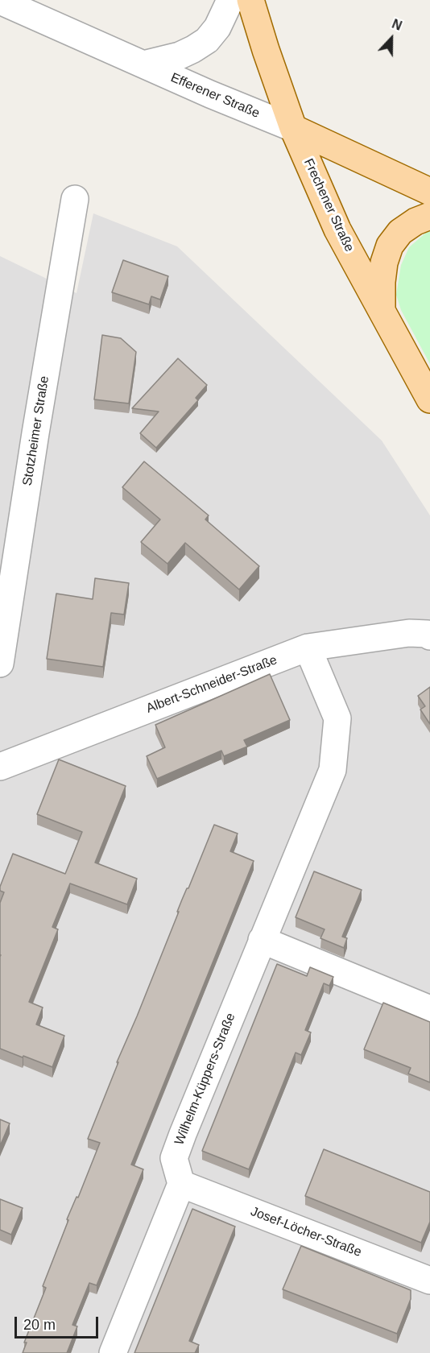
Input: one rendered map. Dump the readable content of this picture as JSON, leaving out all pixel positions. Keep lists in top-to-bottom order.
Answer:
{
  "streets": {
    "main road": ["Efferener Straße", "Frechener Straße"],
    "street": [
      "Stotzheimer Straße",
      "Albert-Schneider-Straße",
      "Wilhelm-Küppers-Straße",
      "Josef-Löcher-Straße"
    ]
  },
  "crossings": [
    ["Efferener Straße", "Frechener Straße"],
    ["Albert-Schneider-Straße", "Wilhelm-Küppers-Straße"],
    ["Wilhelm-Küppers-Straße", "Josef-Löcher-Straße"]
  ],
  "scale_bar": "20 m",
  "north": "top"
}
